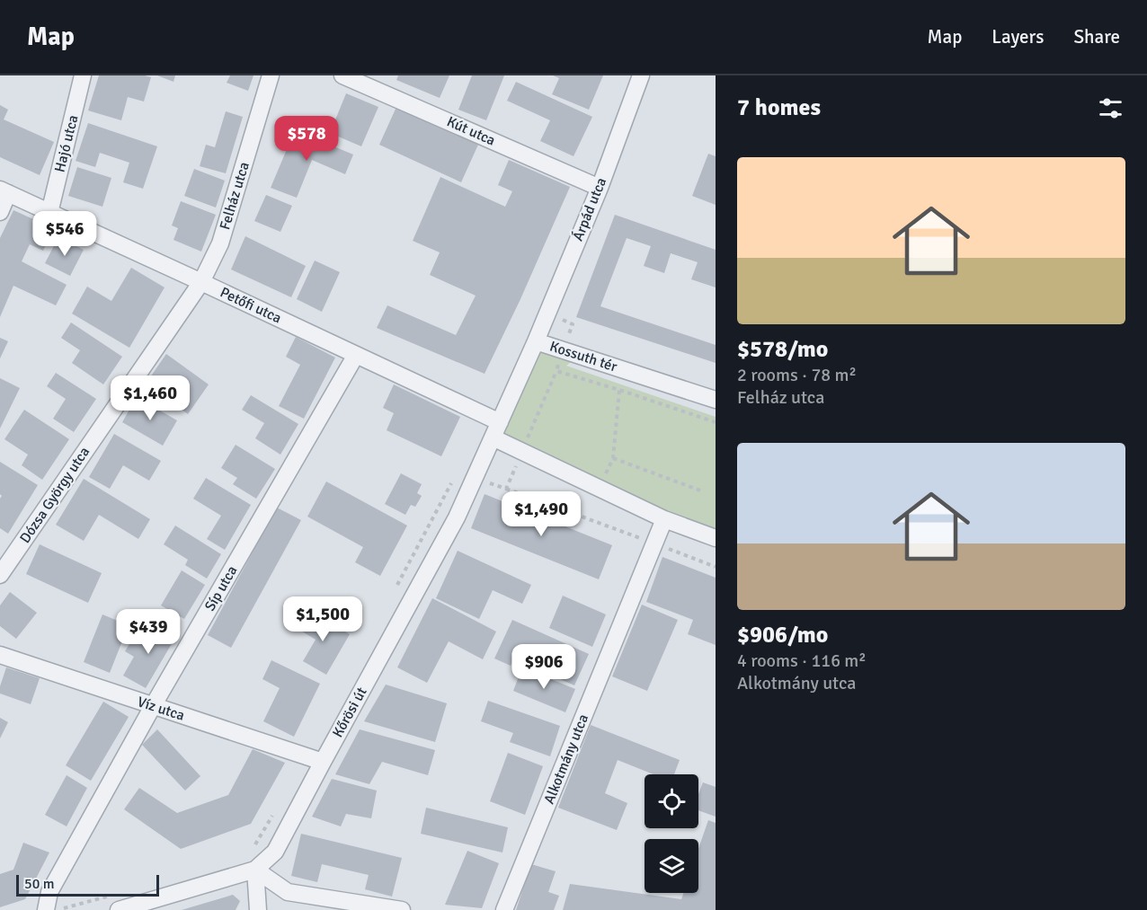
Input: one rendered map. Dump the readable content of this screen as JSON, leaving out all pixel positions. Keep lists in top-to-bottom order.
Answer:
{
  "streets": {
    "street": [
      "Kút utca",
      "Hajó utca",
      "Felház utca",
      "Árpád utca",
      "Petőfi utca",
      "Kossuth tér",
      "Dózsa György utca",
      "Síp utca",
      "Víz utca",
      "Kőrösi út",
      "Alkotmány utca"
    ]
  },
  "crossings": [
    ["Kút utca", "Árpád utca"],
    ["Hajó utca", "Petőfi utca"],
    ["Felház utca", "Petőfi utca"],
    ["Felház utca", "Dózsa György utca"],
    ["Árpád utca", "Kossuth tér"],
    ["Petőfi utca", "Kossuth tér"],
    ["Petőfi utca", "Dózsa György utca"],
    ["Petőfi utca", "Síp utca"],
    ["Petőfi utca", "Kőrösi út"],
    ["Kossuth tér", "Kőrösi út"],
    ["Síp utca", "Víz utca"],
    ["Víz utca", "Kőrösi út"]
  ],
  "scale_bar": "50 m",
  "page": {
    "header": "Map",
    "nav": ["Map", "Layers", "Share"],
    "heading": "7 homes",
    "price": [
      "$578",
      "$546",
      "$1,460",
      "$1,490",
      "$1,500",
      "$439",
      "$906"
    ],
    "list": [
      {
        "name": "$578/mo",
        "note": "2 rooms · 78 m² · Felház utca"
      },
      {
        "name": "$906/mo",
        "note": "4 rooms · 116 m² · Alkotmány utca"
      }
    ],
    "scale": "50 m"
  }
}
